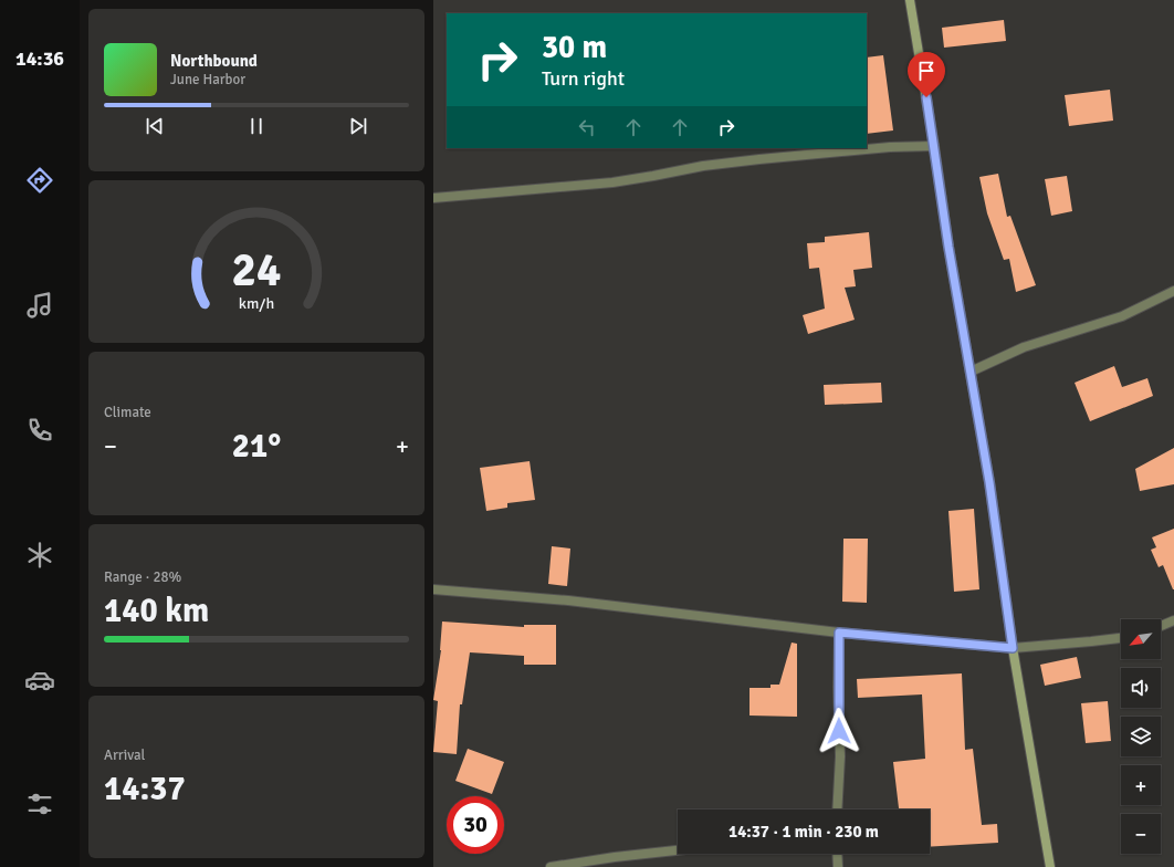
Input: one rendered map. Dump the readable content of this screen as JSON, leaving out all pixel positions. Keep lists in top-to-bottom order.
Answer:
{
  "north": "bottom left",
  "page": {
    "tabs": "14:36",
    "turn": ["30 m", "Turn right"],
    "song": ["Northbound", "June Harbor"],
    "tile": [
      "Climate",
      ["Range · 28%", "140 km"],
      ["Arrival", "14:37"]
    ],
    "heat": ["−", "21°", "+"],
    "map_buttons": ["+", "−"],
    "limit": "30",
    "trip": "14:37 · 1 min · 230 m",
    "gauge": ["24", "km/h"]
  }
}
